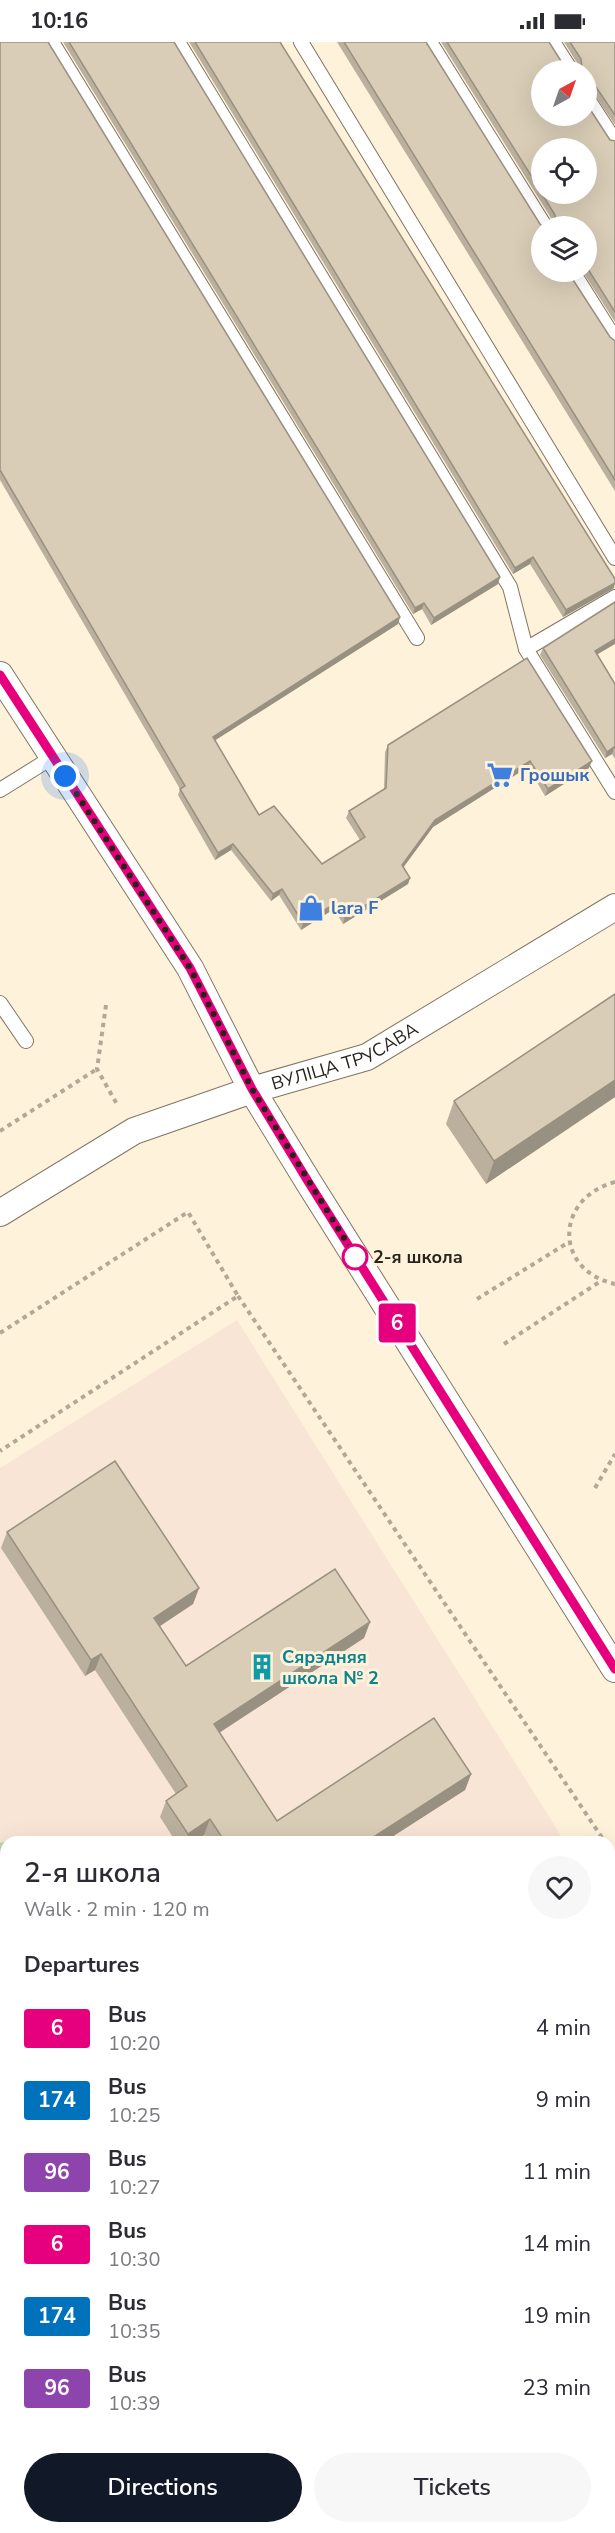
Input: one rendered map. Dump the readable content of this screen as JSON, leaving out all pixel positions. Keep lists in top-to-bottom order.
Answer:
{
  "streets": {
    "street": ["ВУЛІЦА ТРУСАВА"]
  },
  "places": {
    "supermarket": ["Грошык"],
    "shop": ["lara F"],
    "other": ["2-я школа"],
    "building": ["Сярэдняя школа № 2"]
  },
  "lines": ["bus line 6"],
  "north": "top right",
  "page": {
    "status": "10:16",
    "on_map": "6",
    "heading": [
      ["2-я школа", "Walk · 2 min · 120 m"],
      "Departures"
    ],
    "list": [
      {
        "mark": "6",
        "name": "Bus",
        "note": "10:20",
        "value": "4 min"
      },
      {
        "mark": "174",
        "name": "Bus",
        "note": "10:25",
        "value": "9 min"
      },
      {
        "mark": "96",
        "name": "Bus",
        "note": "10:27",
        "value": "11 min"
      },
      {
        "mark": "6",
        "name": "Bus",
        "note": "10:30",
        "value": "14 min"
      },
      {
        "mark": "174",
        "name": "Bus",
        "note": "10:35",
        "value": "19 min"
      },
      {
        "mark": "96",
        "name": "Bus",
        "note": "10:39",
        "value": "23 min"
      }
    ],
    "buttons": ["Directions", "Tickets"]
  }
}
